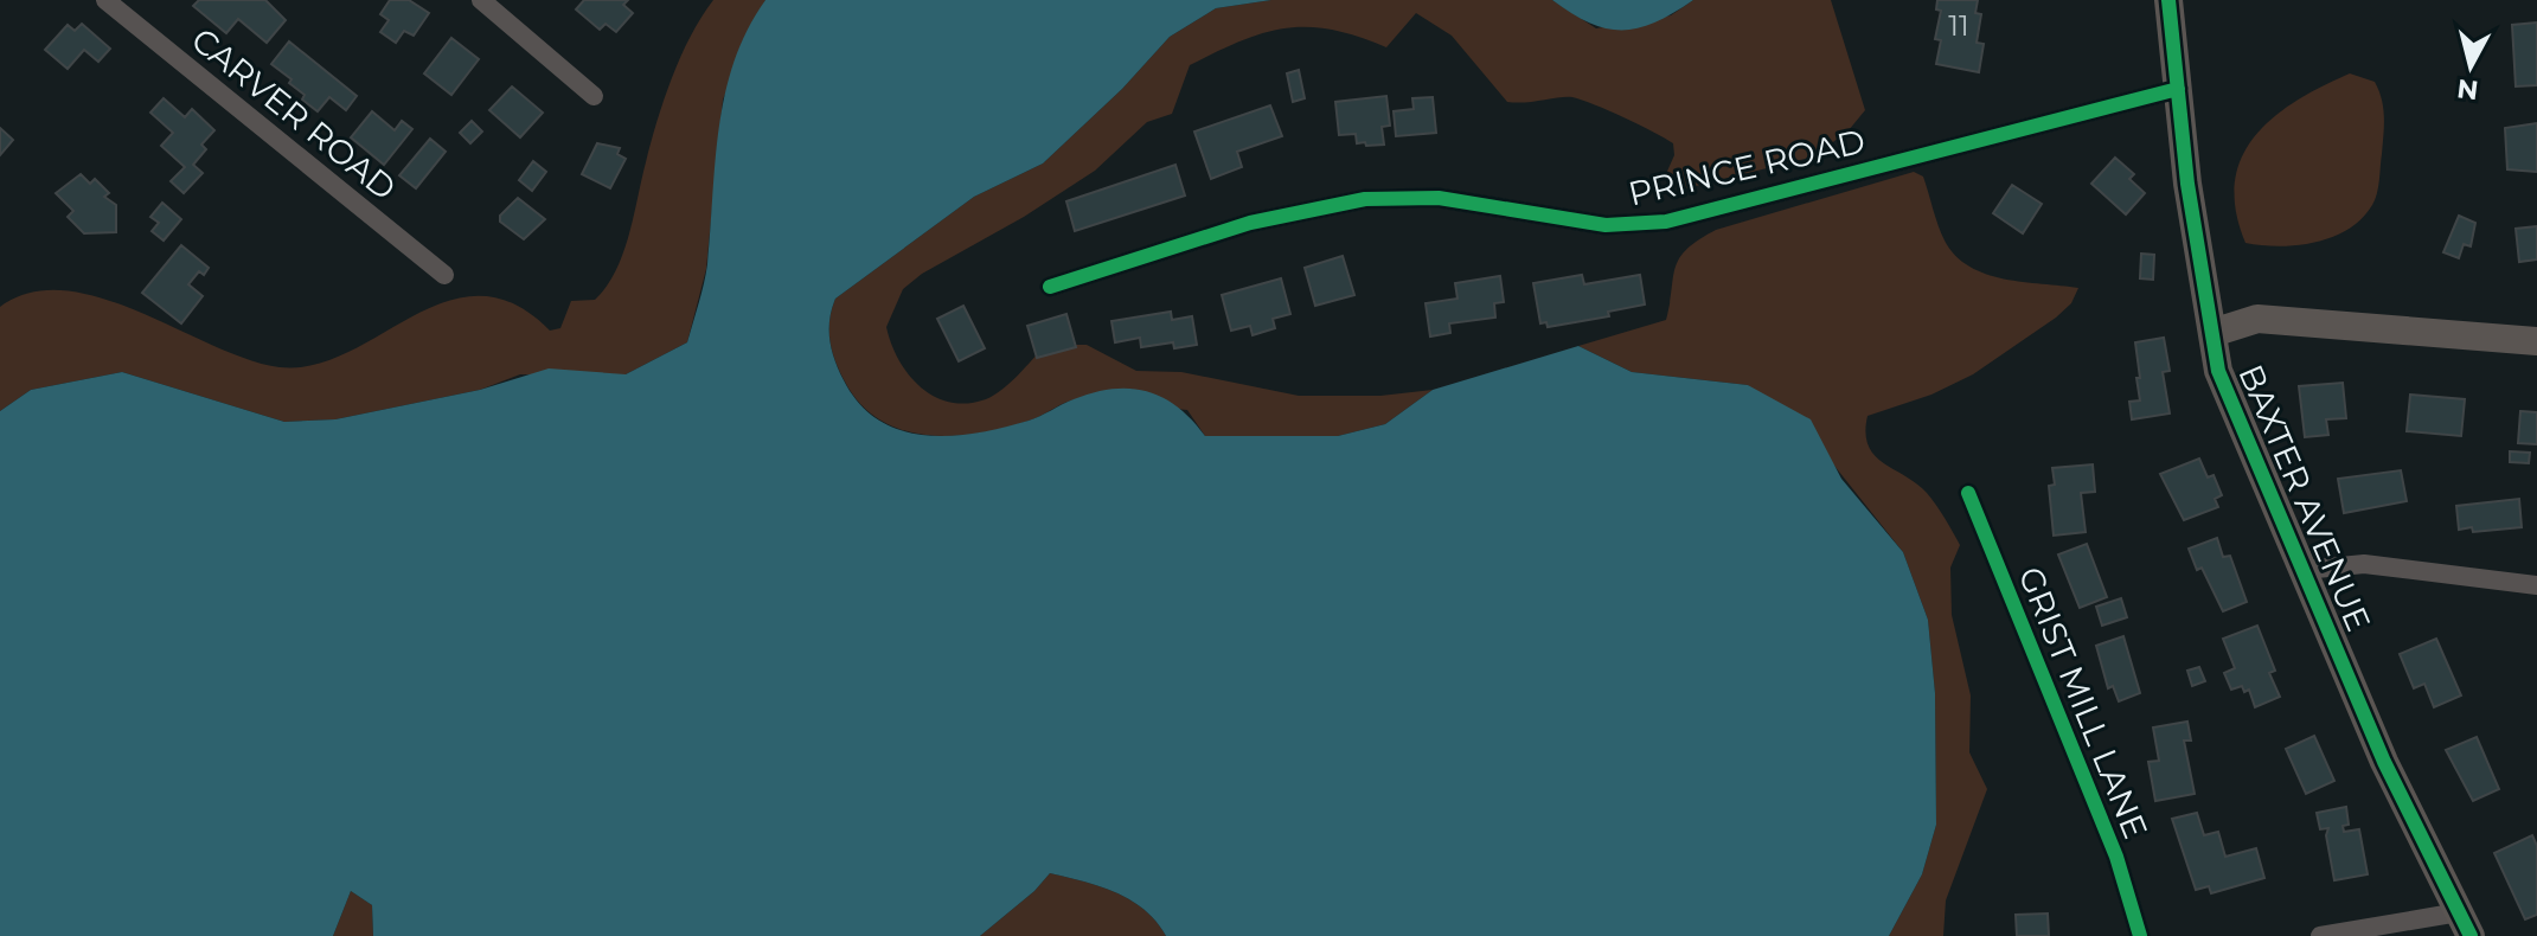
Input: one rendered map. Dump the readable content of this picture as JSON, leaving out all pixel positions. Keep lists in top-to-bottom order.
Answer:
{
  "streets": {
    "street": [
      "CARVER ROAD",
      "PRINCE ROAD",
      "BAXTER AVENUE",
      "GRIST MILL LANE"
    ]
  },
  "crossings": [
    ["PRINCE ROAD", "BAXTER AVENUE"]
  ],
  "house_numbers": ["11"],
  "north": "bottom"
}
